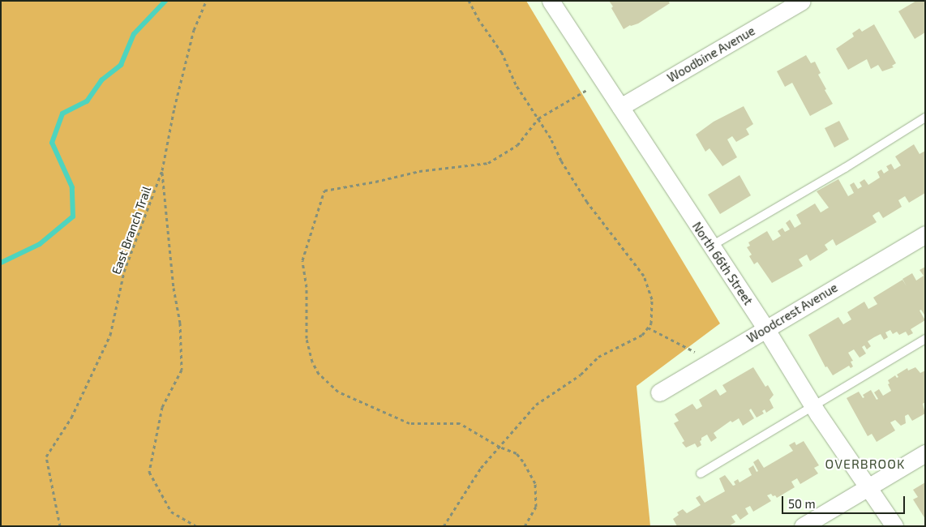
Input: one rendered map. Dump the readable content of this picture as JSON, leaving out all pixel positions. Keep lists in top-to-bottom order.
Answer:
{
  "streets": {
    "street": ["Woodbine Avenue", "North 66th Street", "Woodcrest Avenue"],
    "path": ["East Branch Trail"]
  },
  "crossings": [
    ["Woodbine Avenue", "North 66th Street"],
    ["North 66th Street", "Woodcrest Avenue"]
  ],
  "districts": ["OVERBROOK"],
  "scale_bar": "50 m"
}
